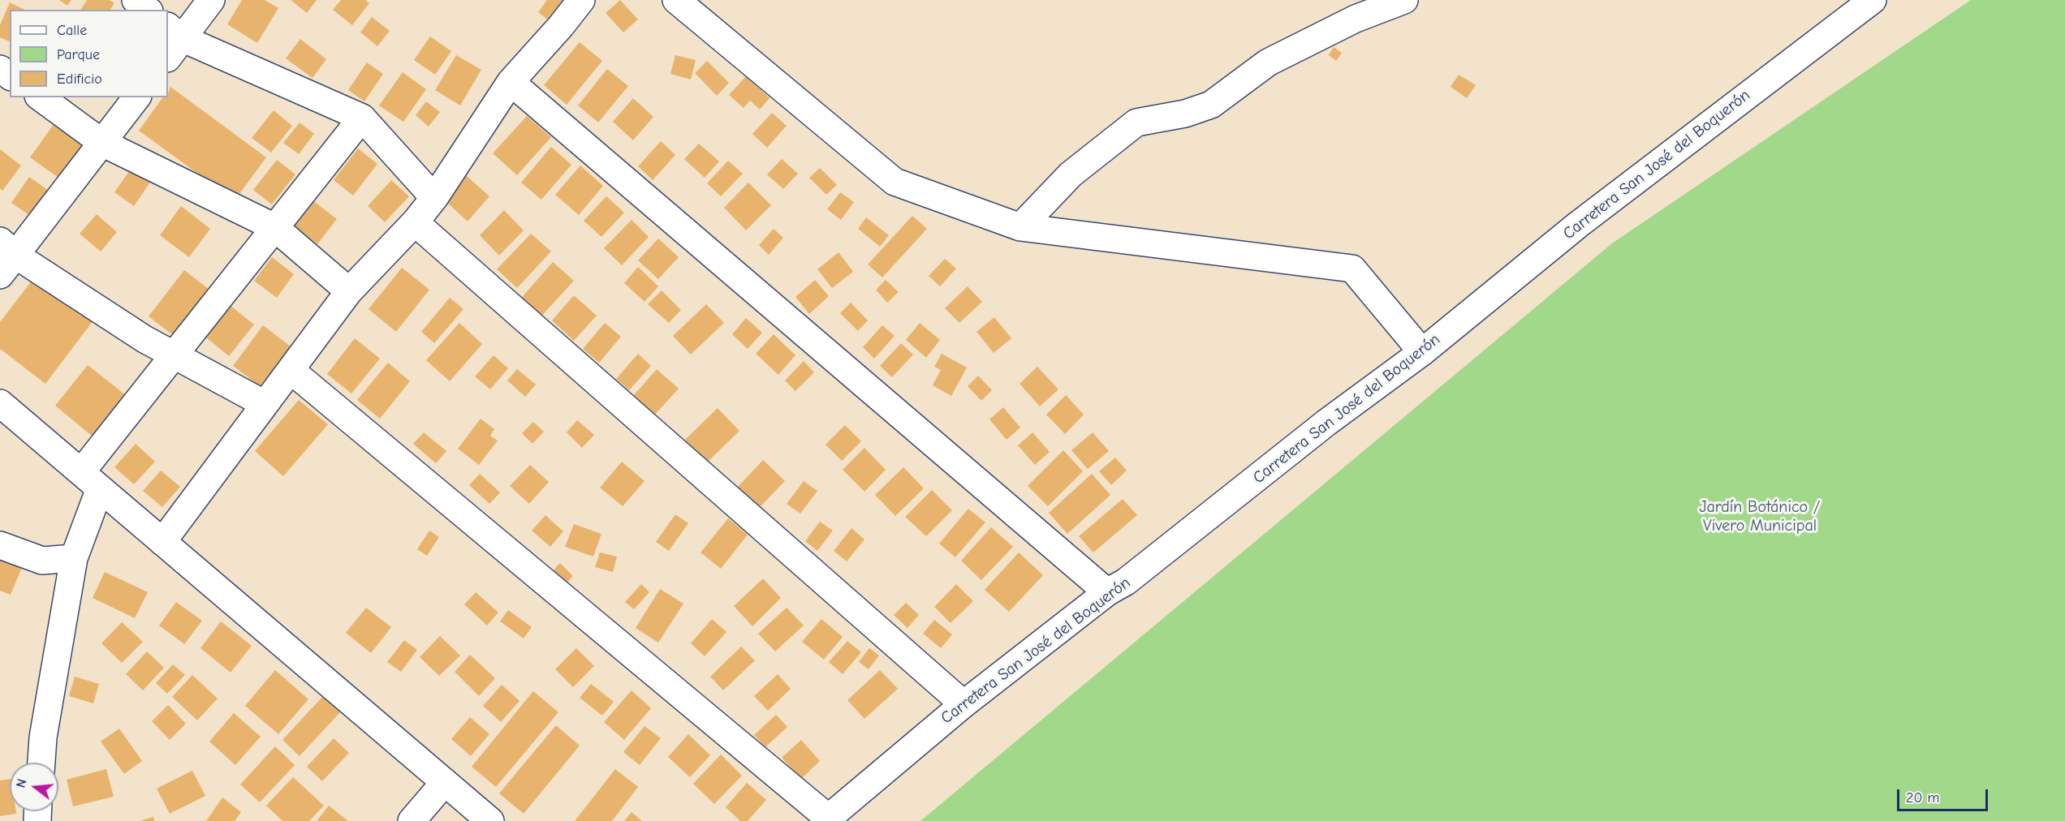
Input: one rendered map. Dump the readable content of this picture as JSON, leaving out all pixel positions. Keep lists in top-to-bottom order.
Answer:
{
  "streets": {
    "street": ["Carretera San José del Boquerón"]
  },
  "parks": ["Jardín Botánico / Vivero Municipal"],
  "legend": ["Calle", "Parque", "Edificio"],
  "scale_bar": "20 m",
  "north": "left"
}
